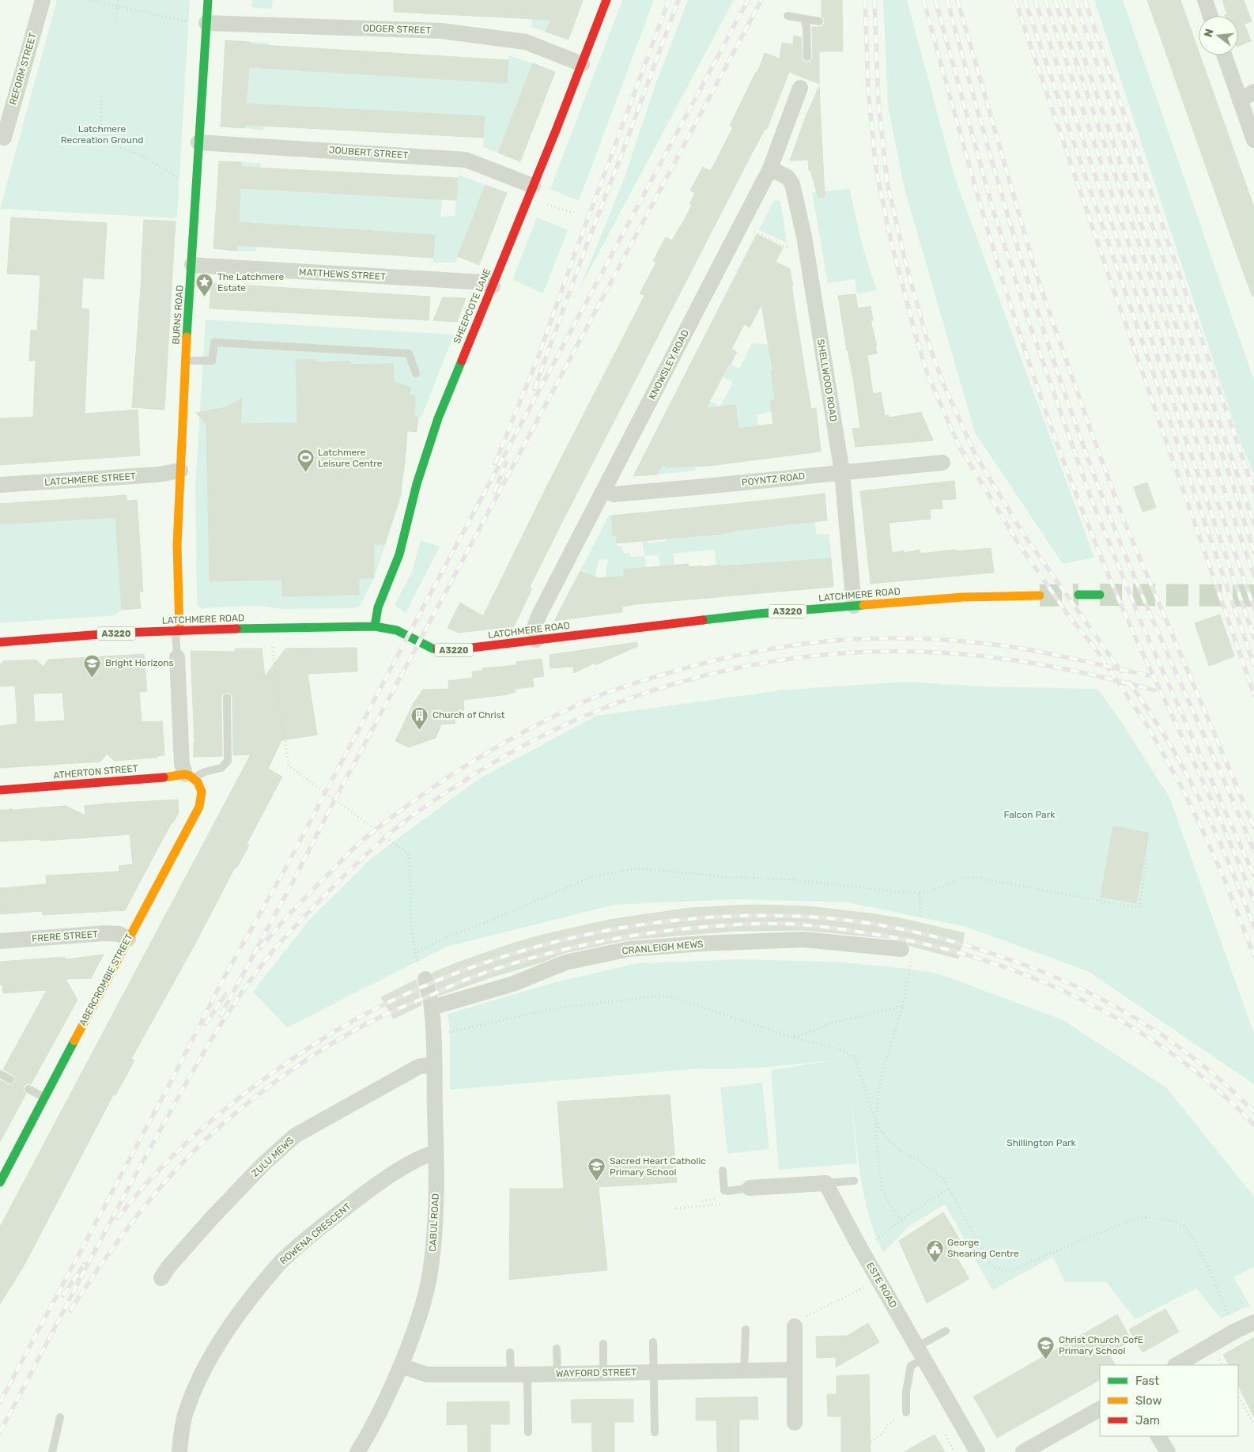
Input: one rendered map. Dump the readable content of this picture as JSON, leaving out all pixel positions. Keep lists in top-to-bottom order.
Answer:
{
  "streets": {
    "main road": [
      "SHEEPCOTE LANE",
      "BURNS ROAD",
      "LATCHMERE ROAD",
      "A3220",
      "ATHERTON STREET",
      "ABERCROMBIE STREET"
    ],
    "street": [
      "ODGER STREET",
      "REFORM STREET",
      "JOUBERT STREET",
      "MATTHEWS STREET",
      "KNOWSLEY ROAD",
      "SHELLWOOD ROAD",
      "LATCHMERE STREET",
      "POYNTZ ROAD",
      "FRERE STREET",
      "CRANLEIGH MEWS",
      "ZULU MEWS",
      "CABUL ROAD",
      "ROWENA CRESCENT",
      "ESTE ROAD",
      "WAYFORD STREET"
    ]
  },
  "crossings": [
    ["ODGER STREET", "SHEEPCOTE LANE"],
    ["ODGER STREET", "BURNS ROAD"],
    ["JOUBERT STREET", "SHEEPCOTE LANE"],
    ["JOUBERT STREET", "BURNS ROAD"],
    ["MATTHEWS STREET", "SHEEPCOTE LANE"],
    ["MATTHEWS STREET", "BURNS ROAD"],
    ["SHEEPCOTE LANE", "LATCHMERE ROAD"],
    ["BURNS ROAD", "LATCHMERE STREET"],
    ["BURNS ROAD", "LATCHMERE ROAD"],
    ["KNOWSLEY ROAD", "SHELLWOOD ROAD"],
    ["KNOWSLEY ROAD", "POYNTZ ROAD"],
    ["KNOWSLEY ROAD", "LATCHMERE ROAD"],
    ["SHELLWOOD ROAD", "POYNTZ ROAD"],
    ["SHELLWOOD ROAD", "LATCHMERE ROAD"],
    ["ATHERTON STREET", "ABERCROMBIE STREET"],
    ["FRERE STREET", "ABERCROMBIE STREET"],
    ["CRANLEIGH MEWS", "CABUL ROAD"],
    ["ZULU MEWS", "CABUL ROAD"],
    ["CABUL ROAD", "ROWENA CRESCENT"],
    ["CABUL ROAD", "WAYFORD STREET"]
  ],
  "parks": ["Latchmere Recreation Ground", "Falcon Park", "Shillington Park"],
  "places": {
    "place": ["The Latchmere Estate"],
    "sports": ["Latchmere Leisure Centre"],
    "school or university": ["Bright Horizons", "Sacred Heart Catholic Primary School", "Christ Church CofE Primary School"],
    "building": ["Church of Christ"],
    "public building": ["George Shearing Centre"]
  },
  "legend": ["Fast", "Slow", "Jam"],
  "north": "left"
}
